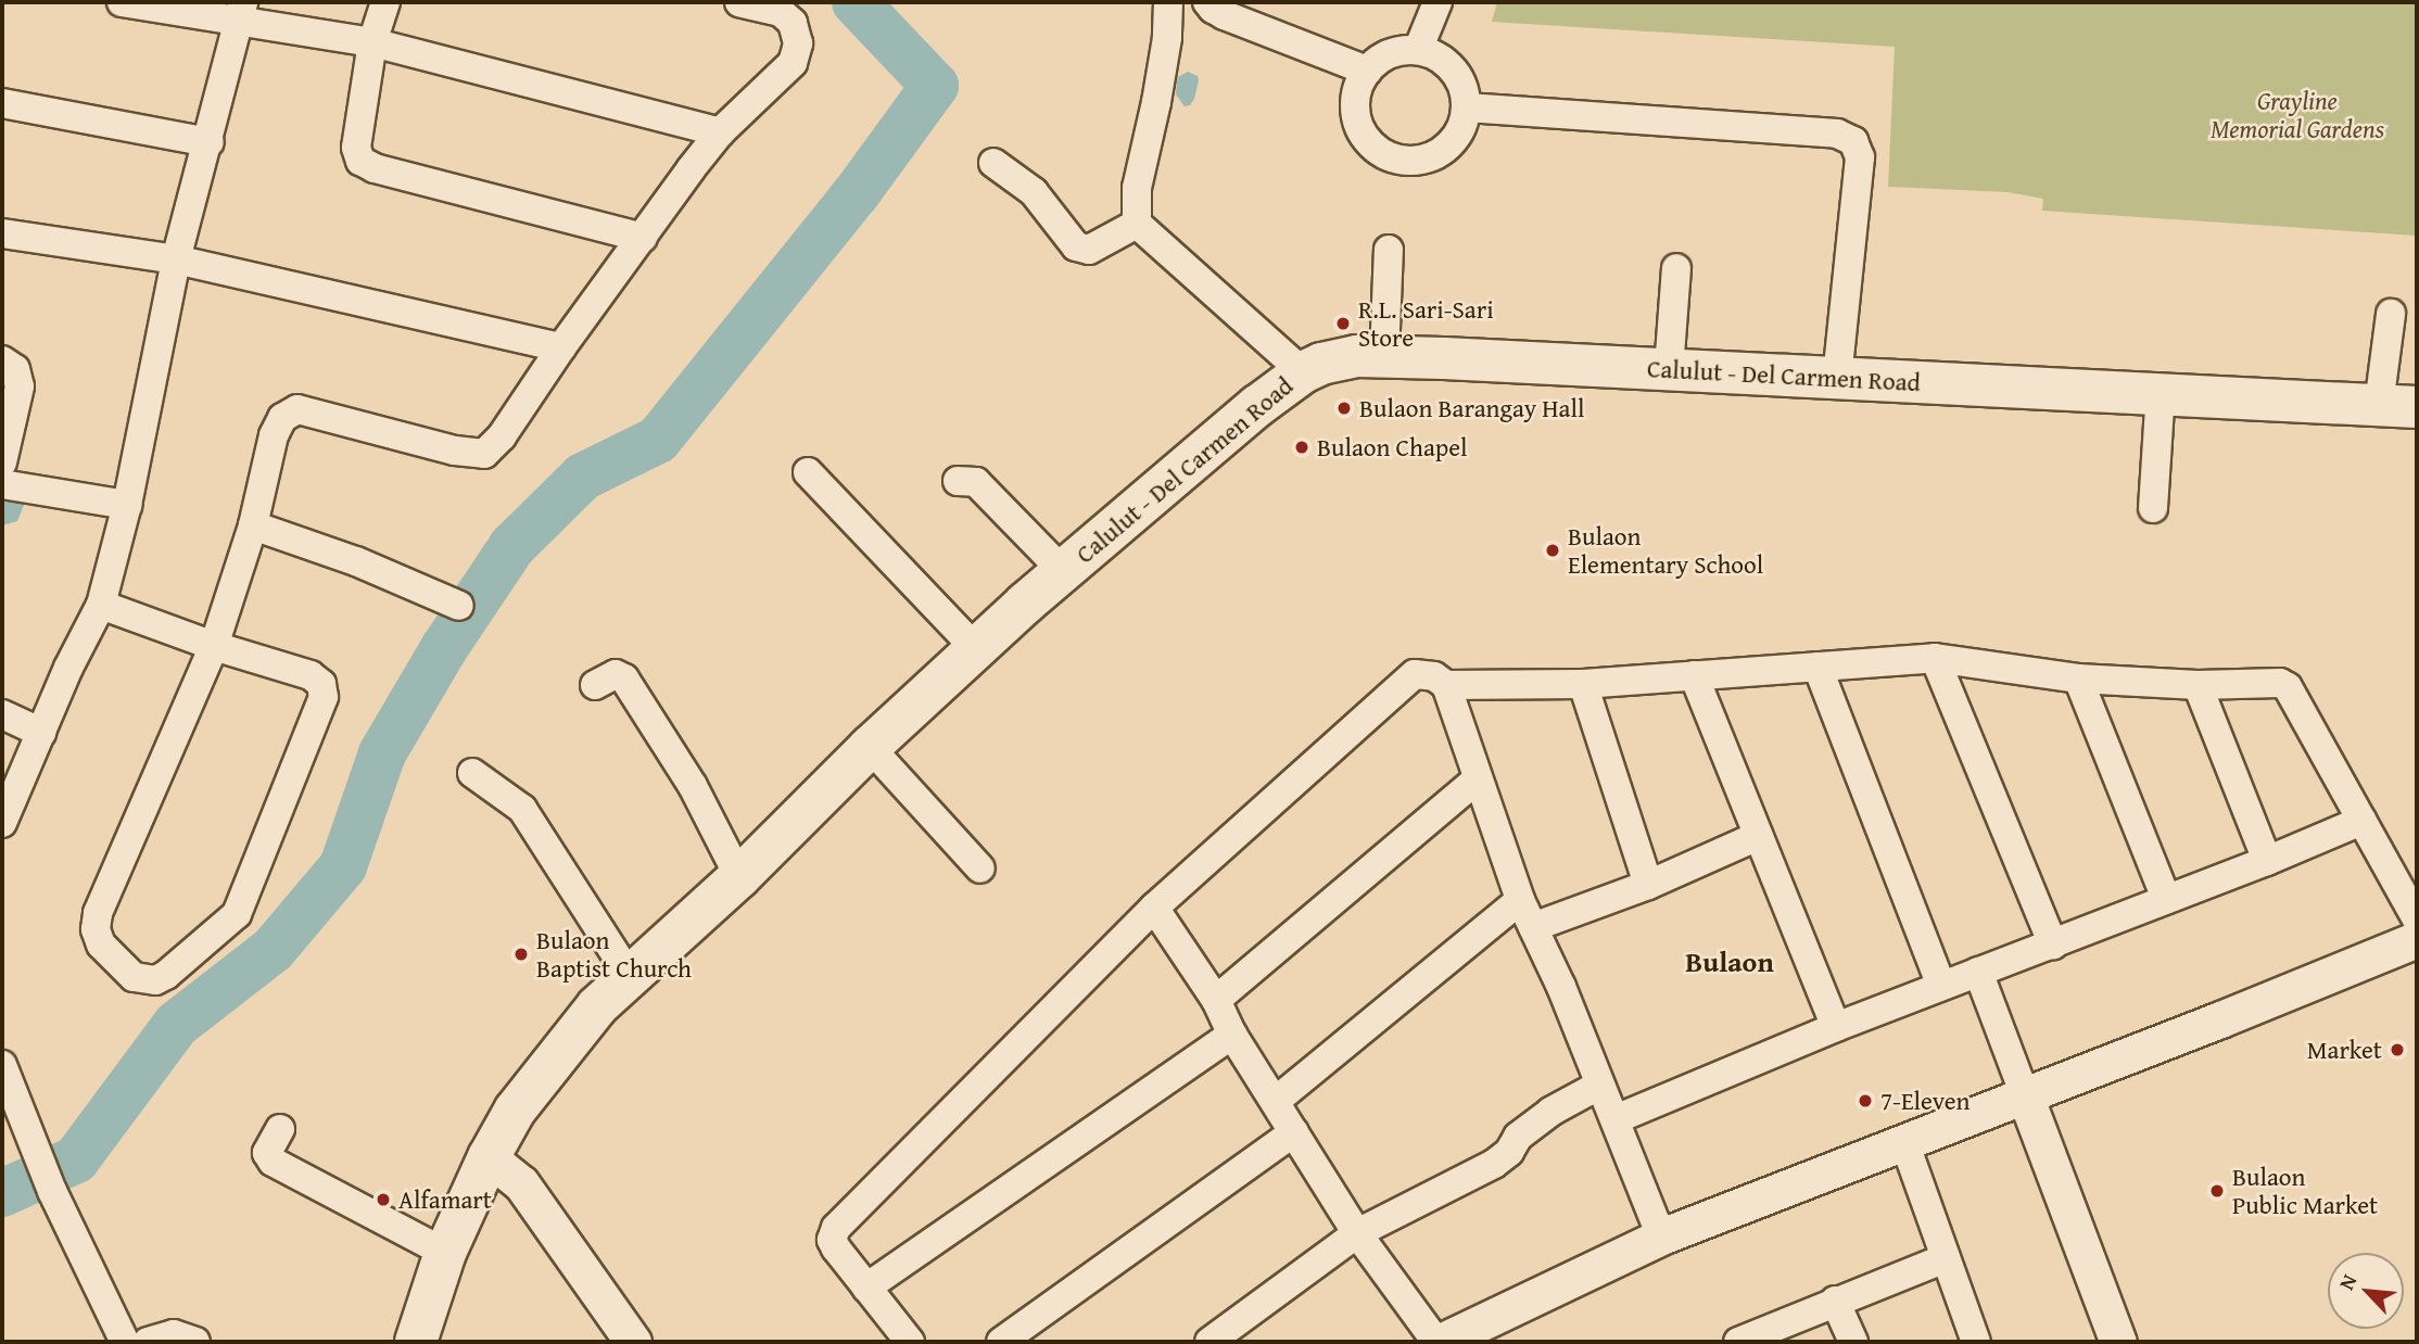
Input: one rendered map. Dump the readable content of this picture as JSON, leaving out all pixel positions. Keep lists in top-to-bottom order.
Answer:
{
  "streets": {
    "main road": ["Calulut - Del Carmen Road"]
  },
  "districts": ["Bulaon"],
  "parks": ["Grayline Memorial Gardens"],
  "places": [
    "R.L. Sari-Sari Store",
    "Bulaon Barangay Hall",
    "Bulaon Chapel",
    "Bulaon Elementary School",
    "Bulaon Baptist Church",
    "Market",
    "7-Eleven",
    "Bulaon Public Market",
    "Alfamart"
  ],
  "north": "top left"
}
